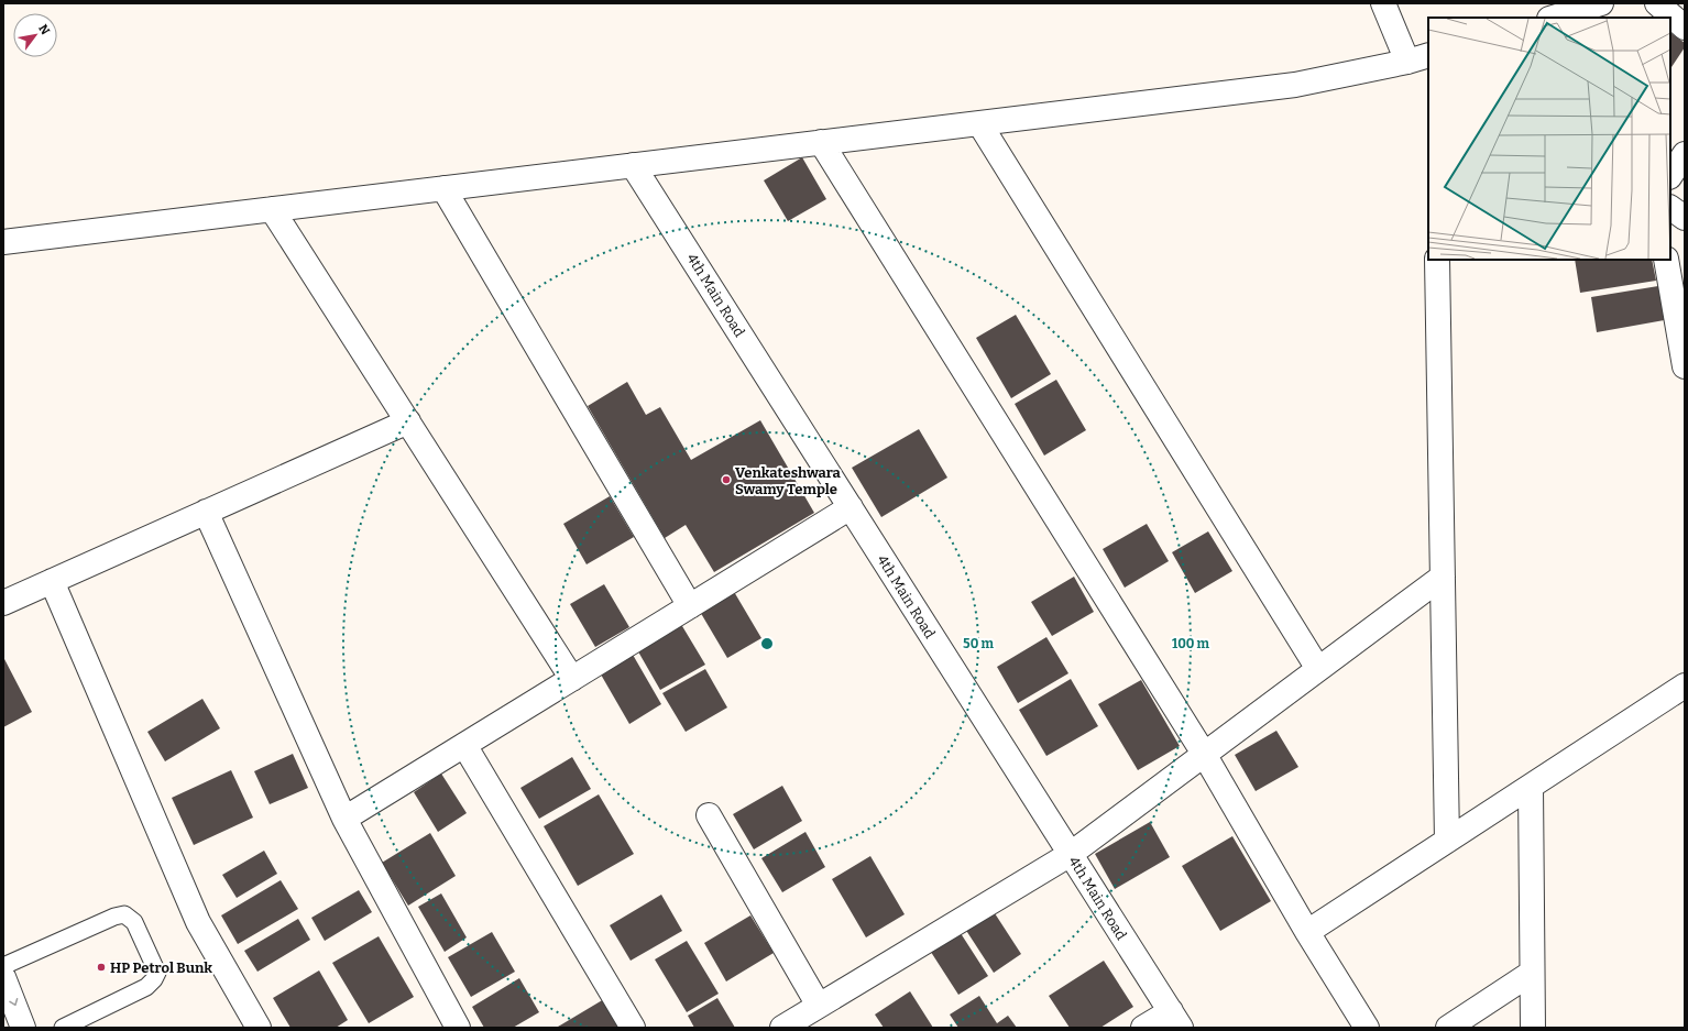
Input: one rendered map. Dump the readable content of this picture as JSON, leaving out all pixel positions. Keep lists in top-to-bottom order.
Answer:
{
  "streets": {
    "street": ["4th Main Road"]
  },
  "places": ["Venkateshwara Swamy Temple", "HP Petrol Bunk"],
  "north": "top right",
  "rings": ["50 m", "100 m"]
}
